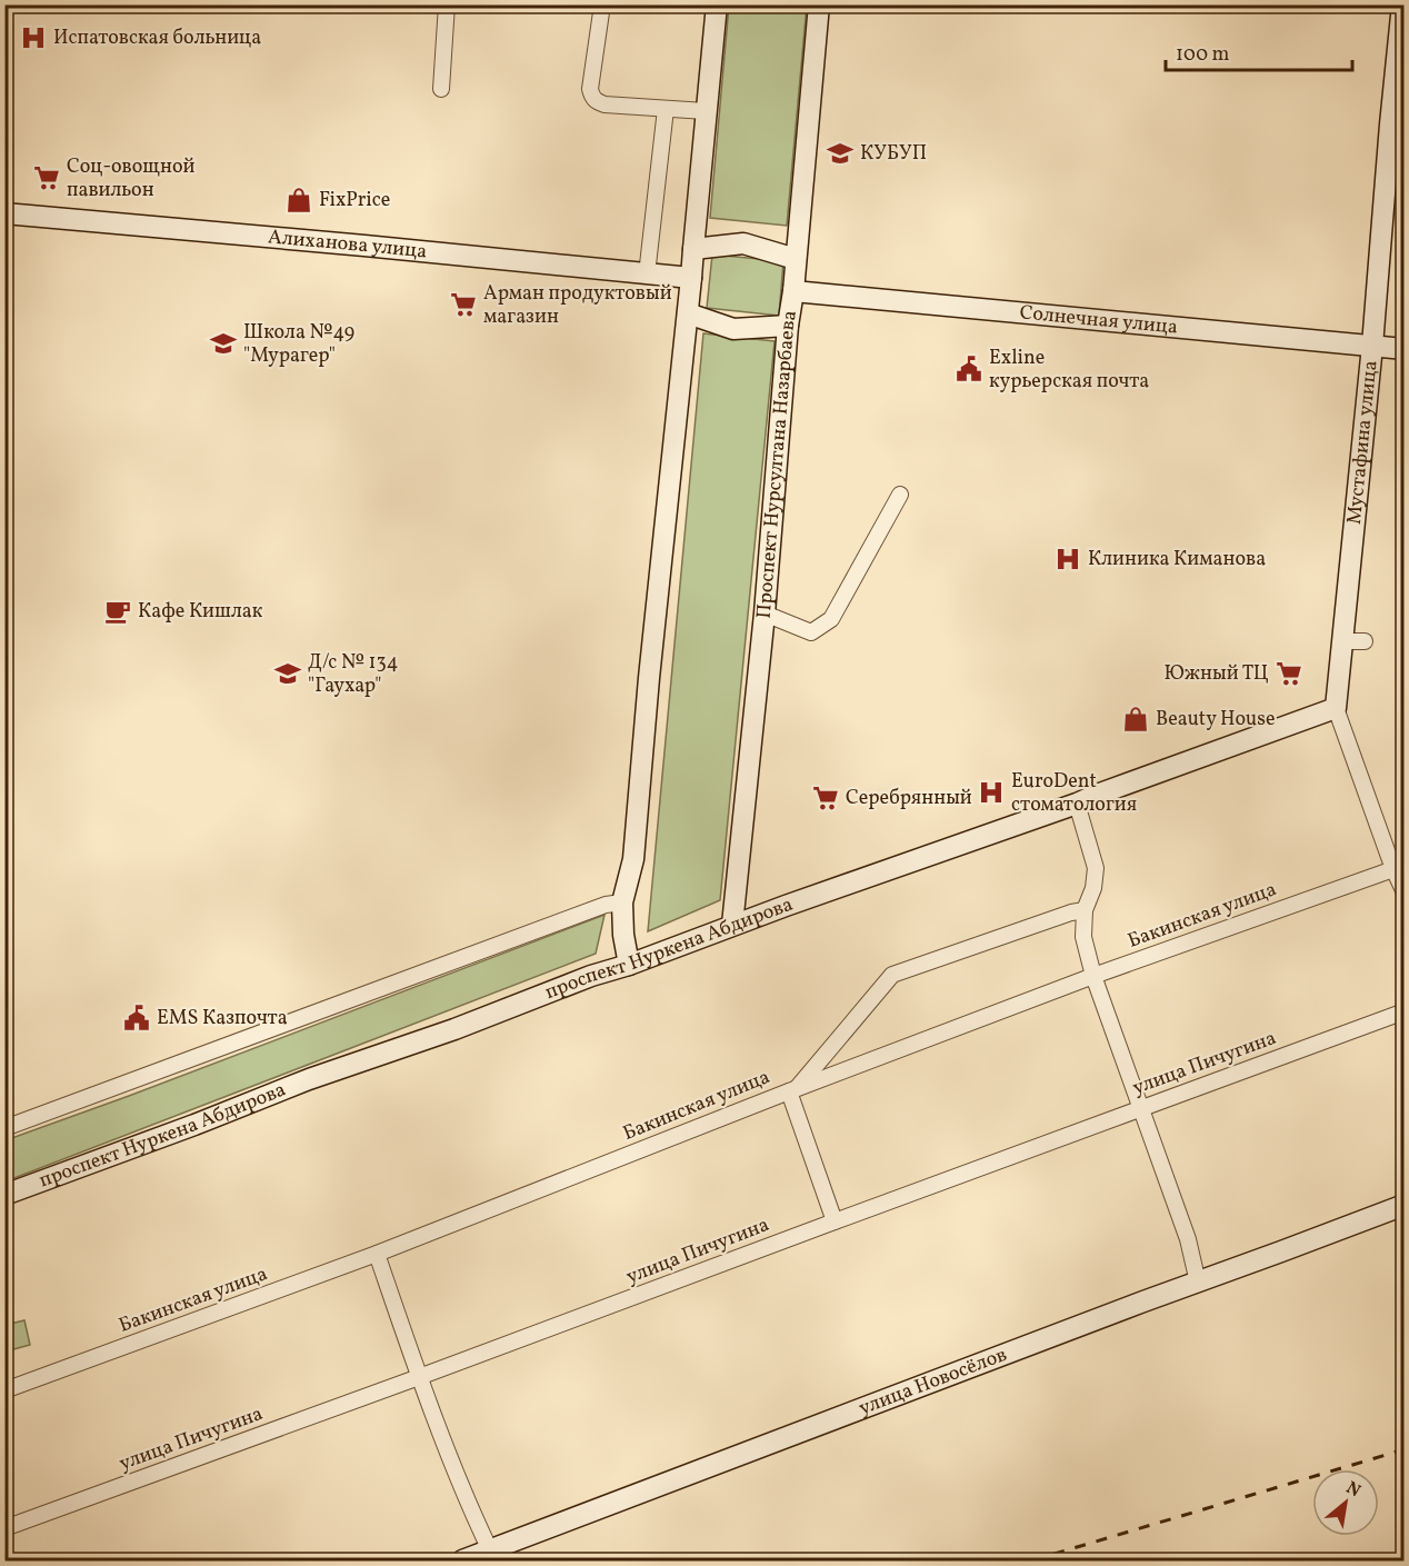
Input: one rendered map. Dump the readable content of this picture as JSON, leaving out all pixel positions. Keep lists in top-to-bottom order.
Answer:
{
  "streets": {
    "main road": [
      "Алиханова улица",
      "Солнечная улица",
      "Мустафина улица",
      "Проспект Нурсултана Назарбаева",
      "проспект Нуркена Абдирова",
      "улица Новосёлов"
    ],
    "street": ["Бакинская улица", "улица Пичугина"]
  },
  "crossings": [
    ["Солнечная улица", "Мустафина улица"],
    ["Солнечная улица", "Проспект Нурсултана Назарбаева"],
    ["Мустафина улица", "Бакинская улица"],
    ["Мустафина улица", "проспект Нуркена Абдирова"],
    ["Проспект Нурсултана Назарбаева", "проспект Нуркена Абдирова"]
  ],
  "places": {
    "hospital": ["Испатовская больница", "Клиника Киманова", "EuroDent стоматология"],
    "school or university": ["КУБУП", "Школа №49 \"Мурагер\"", "Д/с № 134 \"Гаухар\""],
    "supermarket": [
      "Соц-овощной павильон",
      "Арман продуктовый магазин",
      "Южный ТЦ",
      "Серебрянный"
    ],
    "shop": ["FixPrice", "Beauty House"],
    "public building": ["Exline курьерская почта", "EMS Казпочта"],
    "cafe": ["Кафе Кишлак"]
  },
  "scale_bar": "100 m",
  "north": "top right"
}
